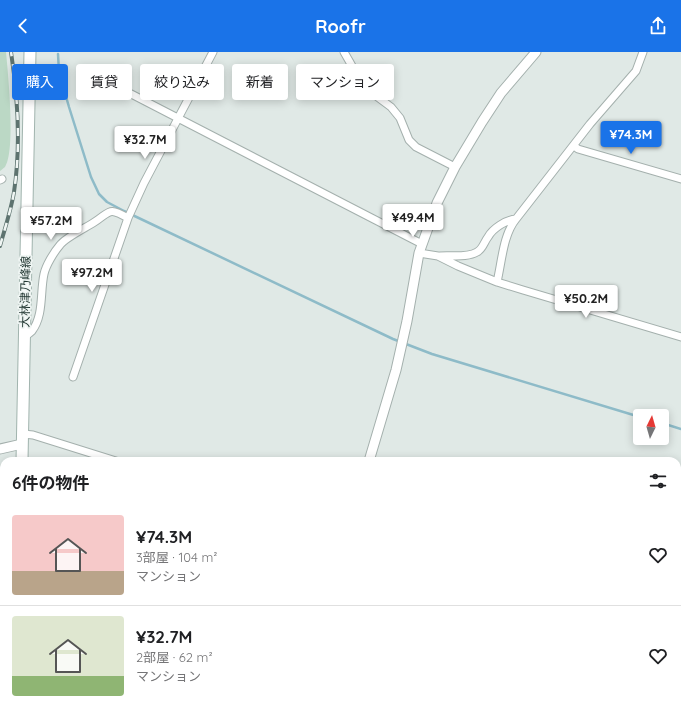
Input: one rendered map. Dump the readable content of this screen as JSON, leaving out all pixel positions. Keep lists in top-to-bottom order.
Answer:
{
  "streets": {
    "main road": ["大林津乃峰線"]
  },
  "north": "top",
  "page": {
    "header": "Roofr",
    "chip": [
      "購入",
      "賃貸",
      "絞り込み",
      "新着",
      "マンション"
    ],
    "price": [
      "¥74.3M",
      "¥32.7M",
      "¥49.4M",
      "¥57.2M",
      "¥97.2M",
      "¥50.2M"
    ],
    "heading": "6件の物件",
    "list": [
      {
        "name": "¥74.3M",
        "note": "3部屋 · 104 m² · マンション"
      },
      {
        "name": "¥32.7M",
        "note": "2部屋 · 62 m² · マンション"
      }
    ]
  }
}
